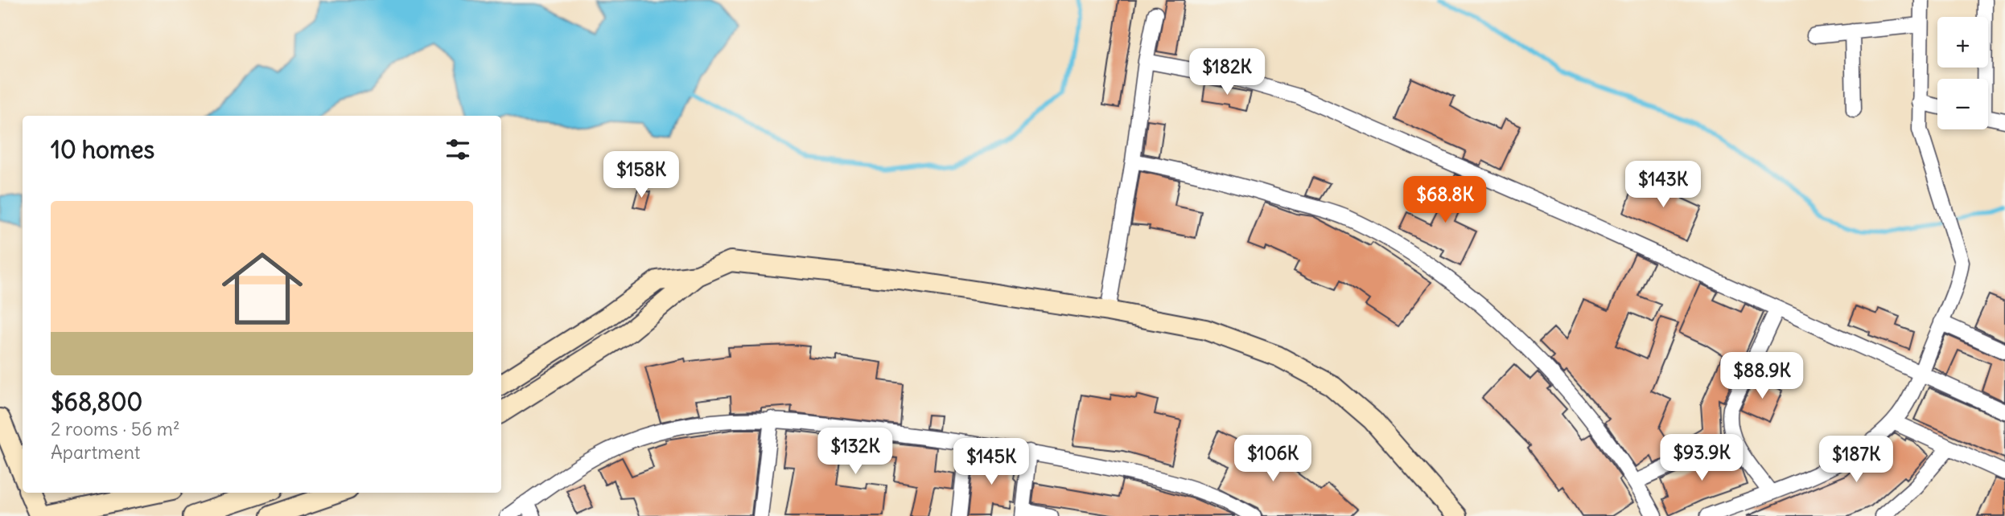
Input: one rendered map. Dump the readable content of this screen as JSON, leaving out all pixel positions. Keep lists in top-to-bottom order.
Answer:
{
  "page": {
    "map_buttons": ["+", "−"],
    "price": [
      "$182K",
      "$158K",
      "$143K",
      "$68.8K",
      "$88.9K",
      "$132K",
      "$93.9K",
      "$106K",
      "$187K",
      "$145K"
    ],
    "heading": "10 homes",
    "list": [
      {
        "name": "$68,800",
        "note": "2 rooms · 56 m² · Apartment"
      }
    ]
  }
}
